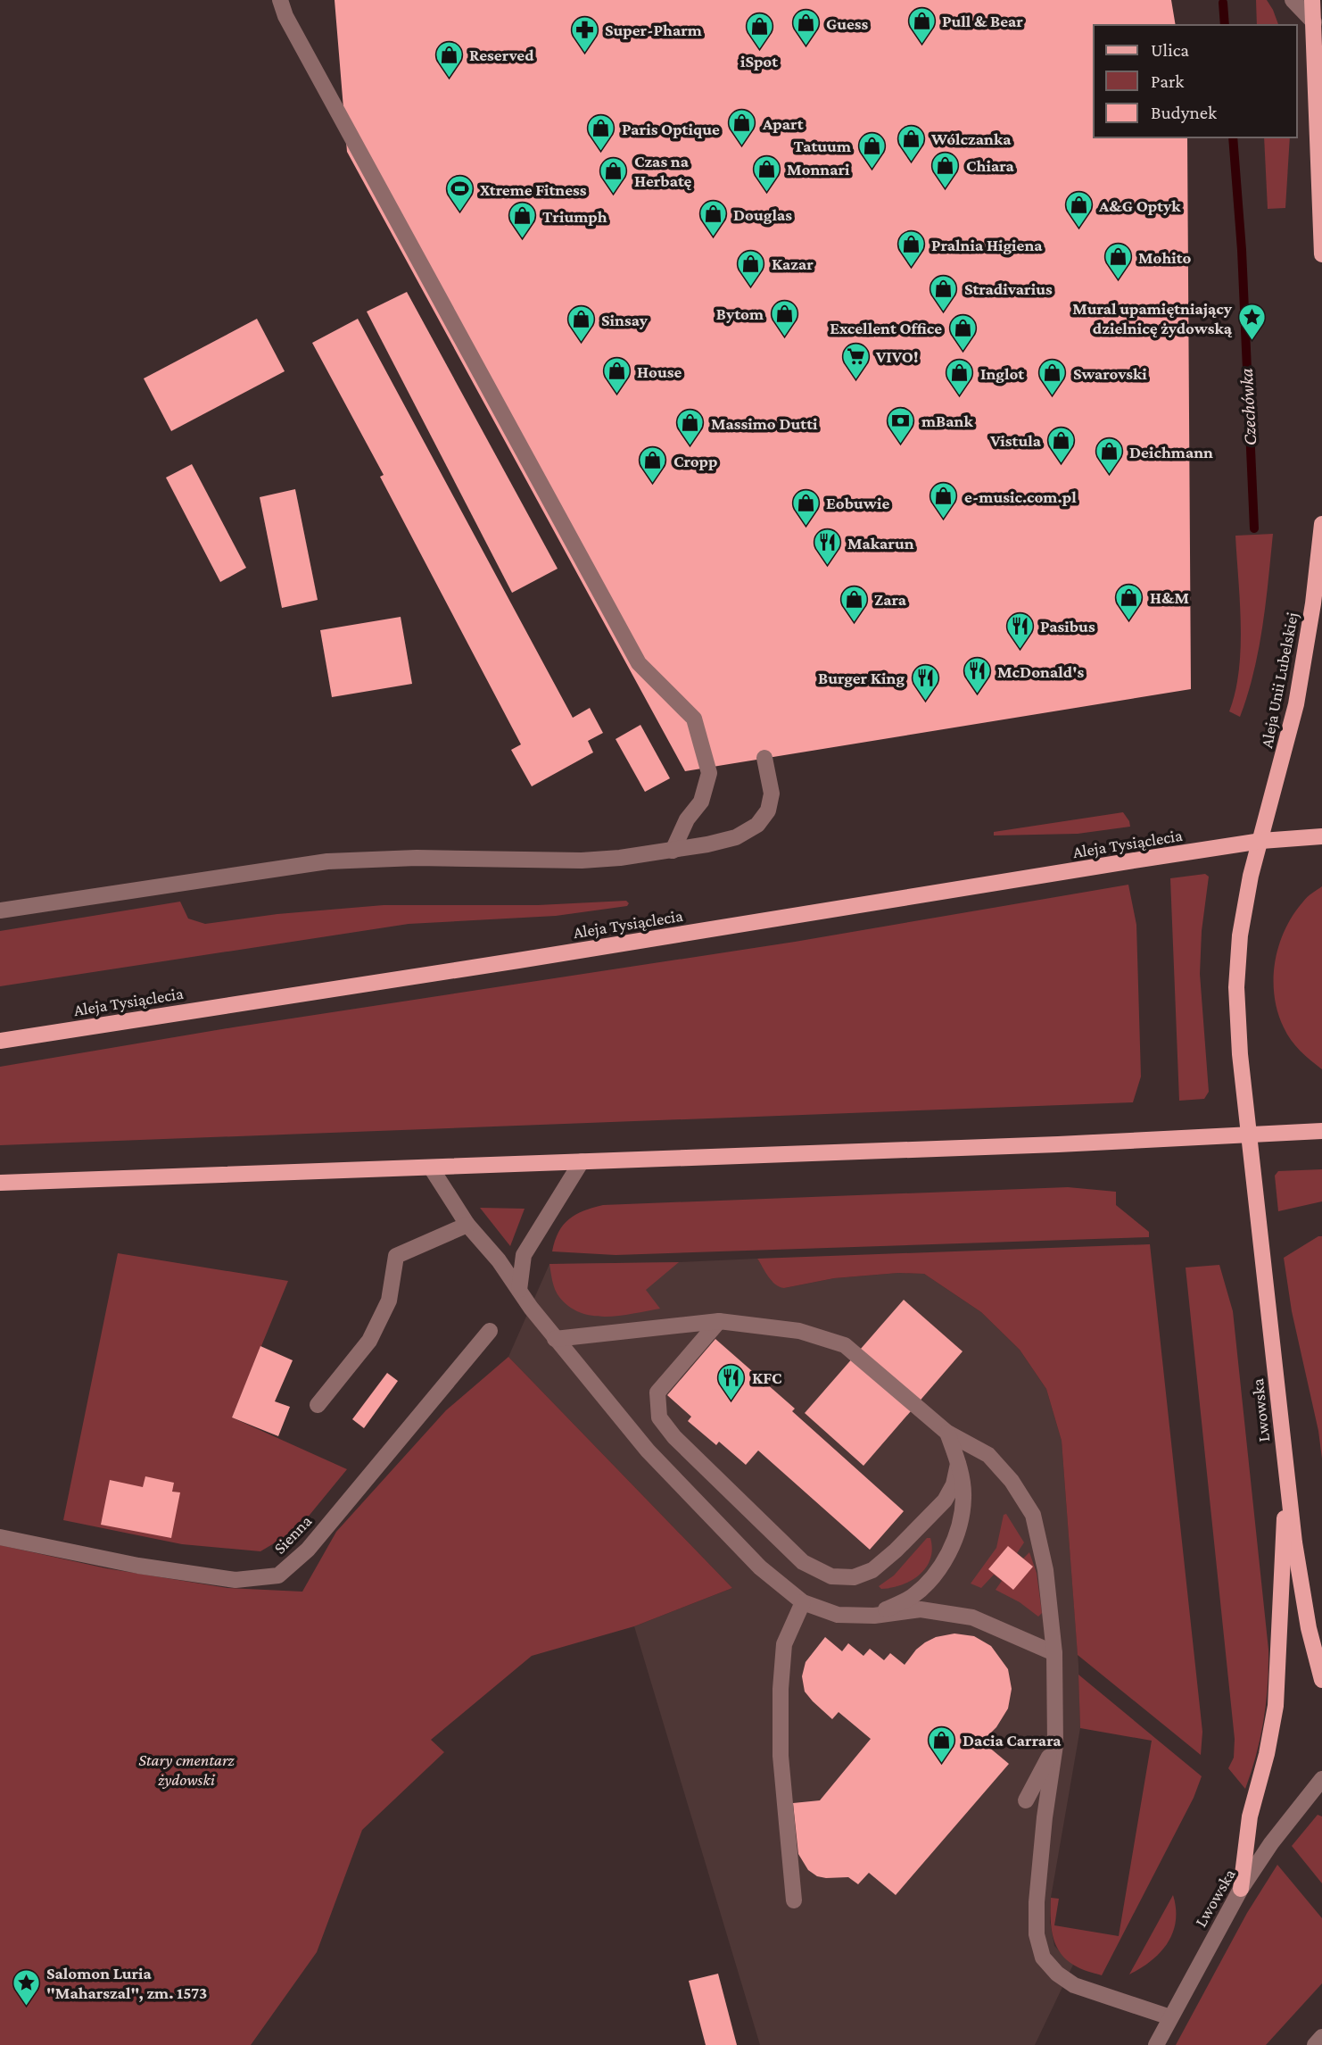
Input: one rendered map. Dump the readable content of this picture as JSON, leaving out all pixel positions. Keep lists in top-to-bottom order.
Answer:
{
  "streets": {
    "main road": ["Aleja Unii Lubelskiej", "Aleja Tysiąclecia", "Lwowska"],
    "street": ["Sienna"]
  },
  "crossings": [
    ["Aleja Unii Lubelskiej", "Aleja Tysiąclecia"],
    ["Aleja Unii Lubelskiej", "Lwowska"]
  ],
  "water": ["Czechówka"],
  "parks": ["Stary cmentarz żydowski"],
  "places": {
    "shop": [
      "Pull & Bear",
      "Guess",
      "iSpot",
      "Reserved",
      "Apart",
      "Paris Optique",
      "Wólczanka",
      "Tatuum",
      "Chiara",
      "Monnari",
      "Czas na Herbatę",
      "A&G Optyk",
      "Douglas",
      "Triumph",
      "Pralnia Higiena",
      "Mohito",
      "Kazar",
      "Stradivarius",
      "Bytom",
      "Sinsay",
      "Excellent Office",
      "House",
      "Inglot",
      "Swarovski",
      "Massimo Dutti",
      "Vistula",
      "Deichmann",
      "Cropp",
      "e-music.com.pl",
      "Eobuwie",
      "H&M",
      "Zara",
      "Dacia Carrara"
    ],
    "pharmacy": ["Super-Pharm"],
    "sports": ["Xtreme Fitness"],
    "place": ["Mural upamiętniający dzielnicę żydowską", "Salomon Luria \"Maharszal\", zm. 1573"],
    "supermarket": ["VIVO!"],
    "bank": ["mBank"],
    "restaurant": [
      "Makarun",
      "Pasibus",
      "McDonald's",
      "Burger King",
      "KFC"
    ]
  },
  "legend": ["Ulica", "Park", "Budynek"]
}
